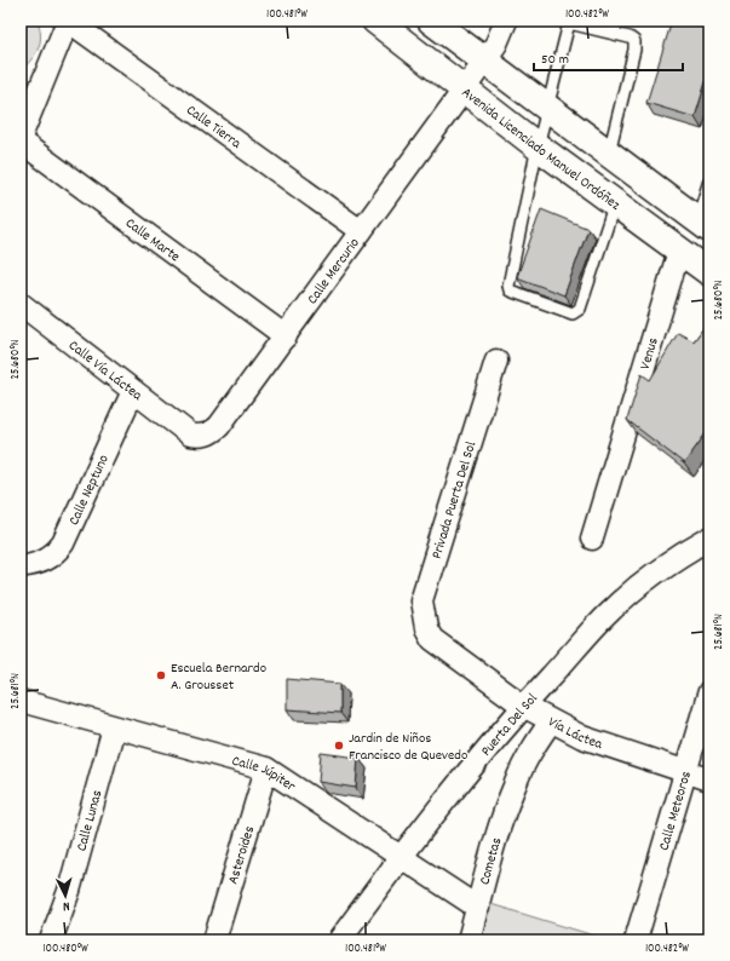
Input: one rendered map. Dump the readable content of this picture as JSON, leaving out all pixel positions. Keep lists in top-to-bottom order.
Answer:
{
  "streets": {
    "main road": ["Avenida Licenciado Manuel Ordóñez"],
    "street": [
      "Calle Tierra",
      "Calle Marte",
      "Calle Mercurio",
      "Venus",
      "Calle Vía Láctea",
      "Calle Neptuno",
      "Privada Puerta Del Sol",
      "Puerta Del Sol",
      "Vía Láctea",
      "Calle Júpiter",
      "Calle Meteoros",
      "Calle Lunas",
      "Asteroides",
      "Cometas"
    ]
  },
  "crossings": [
    ["Calle Tierra", "Calle Mercurio"],
    ["Avenida Licenciado Manuel Ordóñez", "Calle Mercurio"],
    ["Avenida Licenciado Manuel Ordóñez", "Venus"],
    ["Calle Marte", "Calle Mercurio"],
    ["Calle Mercurio", "Calle Vía Láctea"],
    ["Calle Vía Láctea", "Calle Neptuno"],
    ["Privada Puerta Del Sol", "Vía Láctea"],
    ["Puerta Del Sol", "Vía Láctea"],
    ["Puerta Del Sol", "Calle Júpiter"],
    ["Vía Láctea", "Calle Meteoros"],
    ["Vía Láctea", "Cometas"],
    ["Calle Júpiter", "Calle Lunas"],
    ["Calle Júpiter", "Asteroides"],
    ["Calle Júpiter", "Cometas"]
  ],
  "places": ["Escuela Bernardo A. Grousset", "Jardin de Niños Francisco de Quevedo"],
  "scale_bar": "50 m",
  "north": "bottom",
  "coordinates": [
    "100.481°W",
    "100.482°W",
    "25.680°N",
    "25.681°N",
    "100.480°W"
  ]
}
